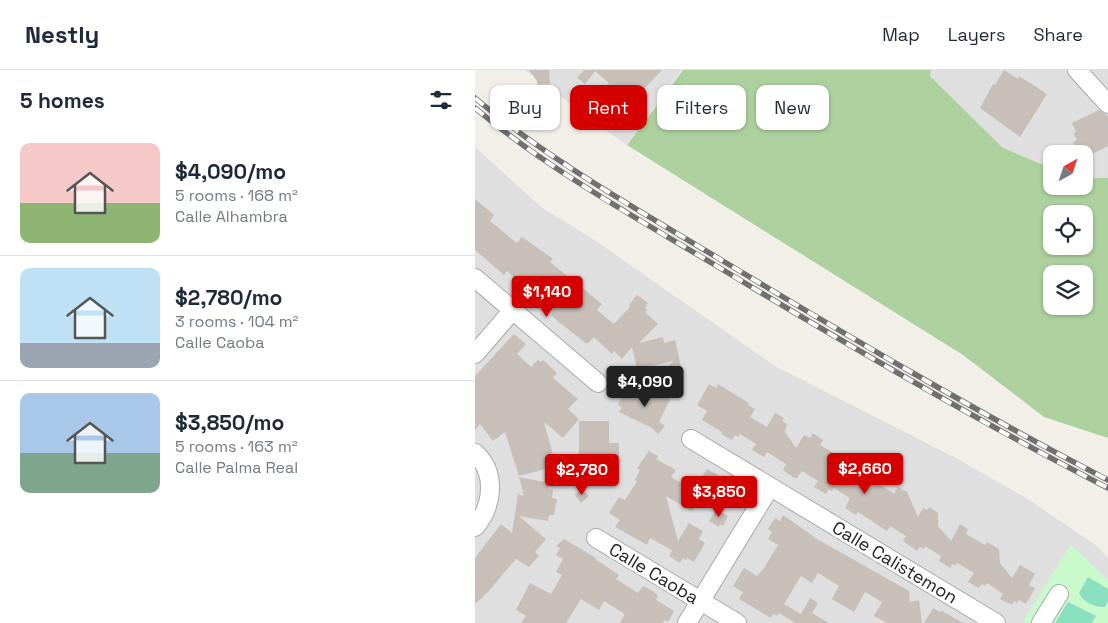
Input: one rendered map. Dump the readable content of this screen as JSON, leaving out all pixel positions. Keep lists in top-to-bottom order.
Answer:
{
  "streets": {
    "street": ["Calle Calistemon", "Calle Caoba"]
  },
  "north": "top right",
  "page": {
    "header": "Nestly",
    "nav": ["Map", "Layers", "Share"],
    "heading": "5 homes",
    "chip": [
      "Buy",
      "Rent",
      "Filters",
      "New"
    ],
    "list": [
      {
        "name": "$4,090/mo",
        "note": "5 rooms · 168 m² · Calle Alhambra"
      },
      {
        "name": "$2,780/mo",
        "note": "3 rooms · 104 m² · Calle Caoba"
      },
      {
        "name": "$3,850/mo",
        "note": "5 rooms · 163 m² · Calle Palma Real"
      }
    ],
    "price": [
      "$1,140",
      "$4,090",
      "$2,660",
      "$2,780",
      "$3,850"
    ]
  }
}
